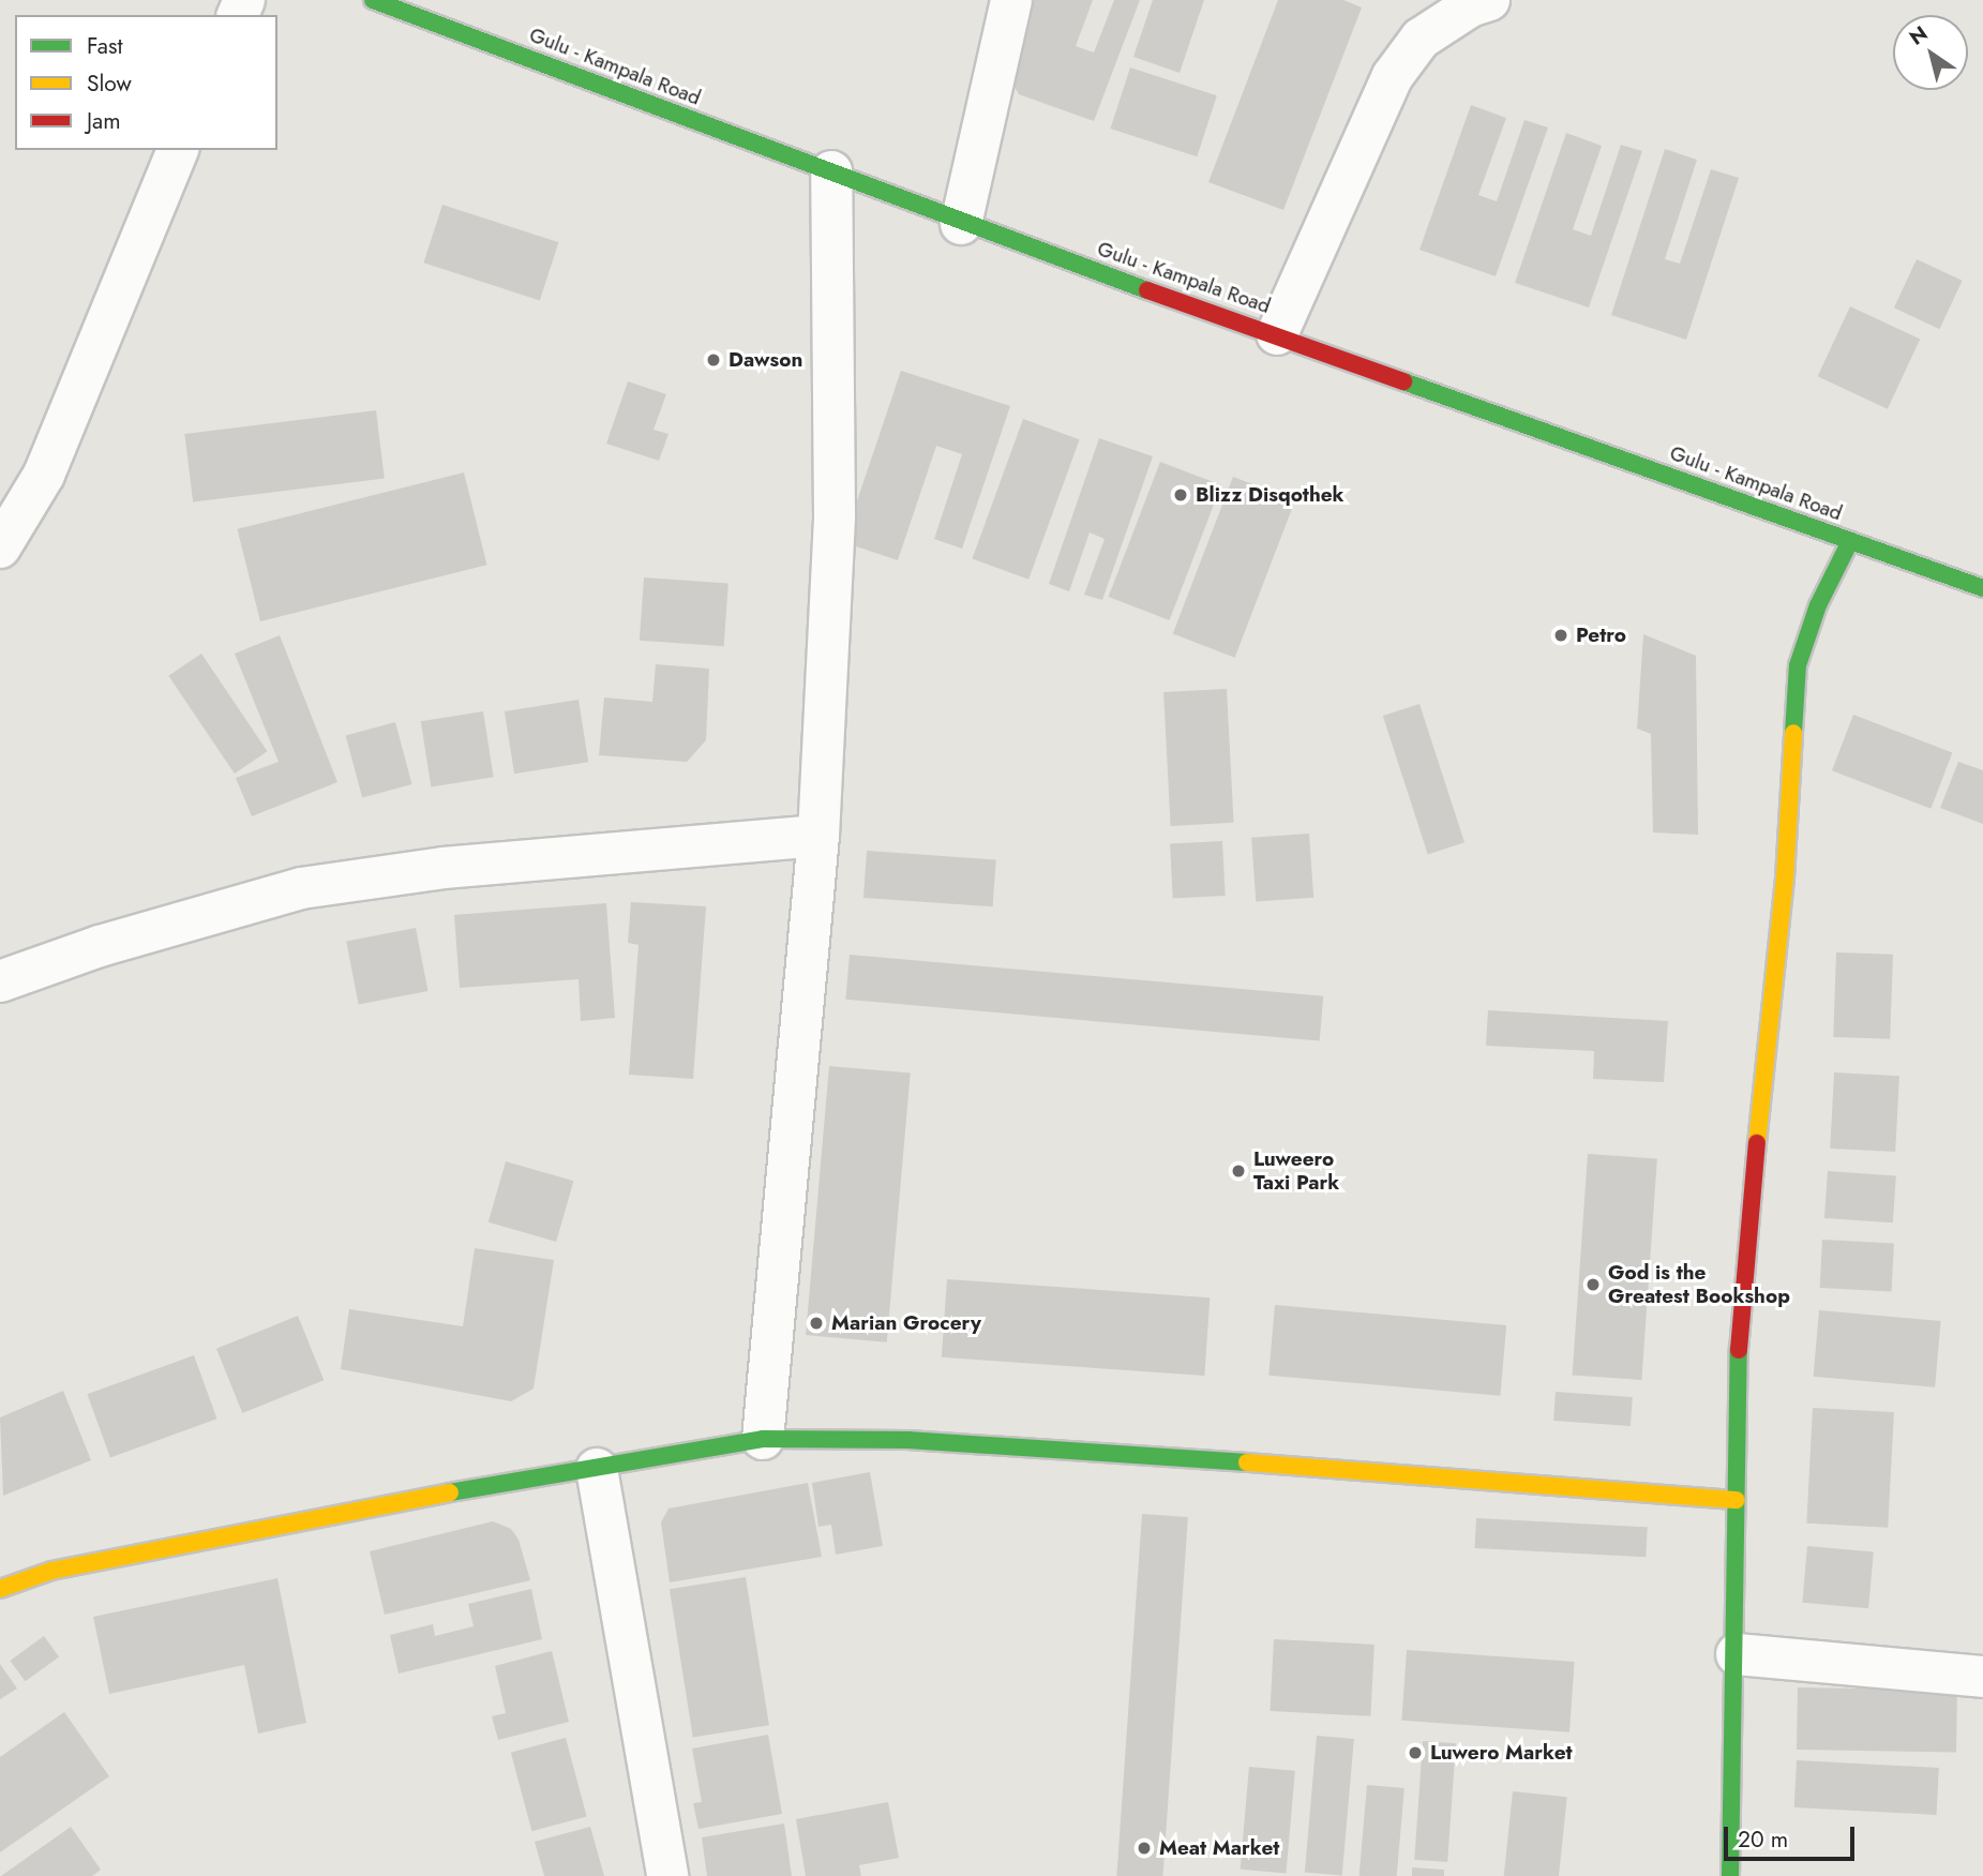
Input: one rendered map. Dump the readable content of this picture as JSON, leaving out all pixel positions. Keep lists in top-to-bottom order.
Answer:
{
  "streets": {
    "street": ["Gulu - Kampala Road"]
  },
  "places": [
    "Dawson",
    "Blizz Disqothek",
    "Petro",
    "Luweero Taxi Park",
    "God is the Greatest Bookshop",
    "Marian Grocery",
    "Luwero Market",
    "Meat Market"
  ],
  "legend": ["Fast", "Slow", "Jam"],
  "scale_bar": "20 m",
  "north": "top left"
}
